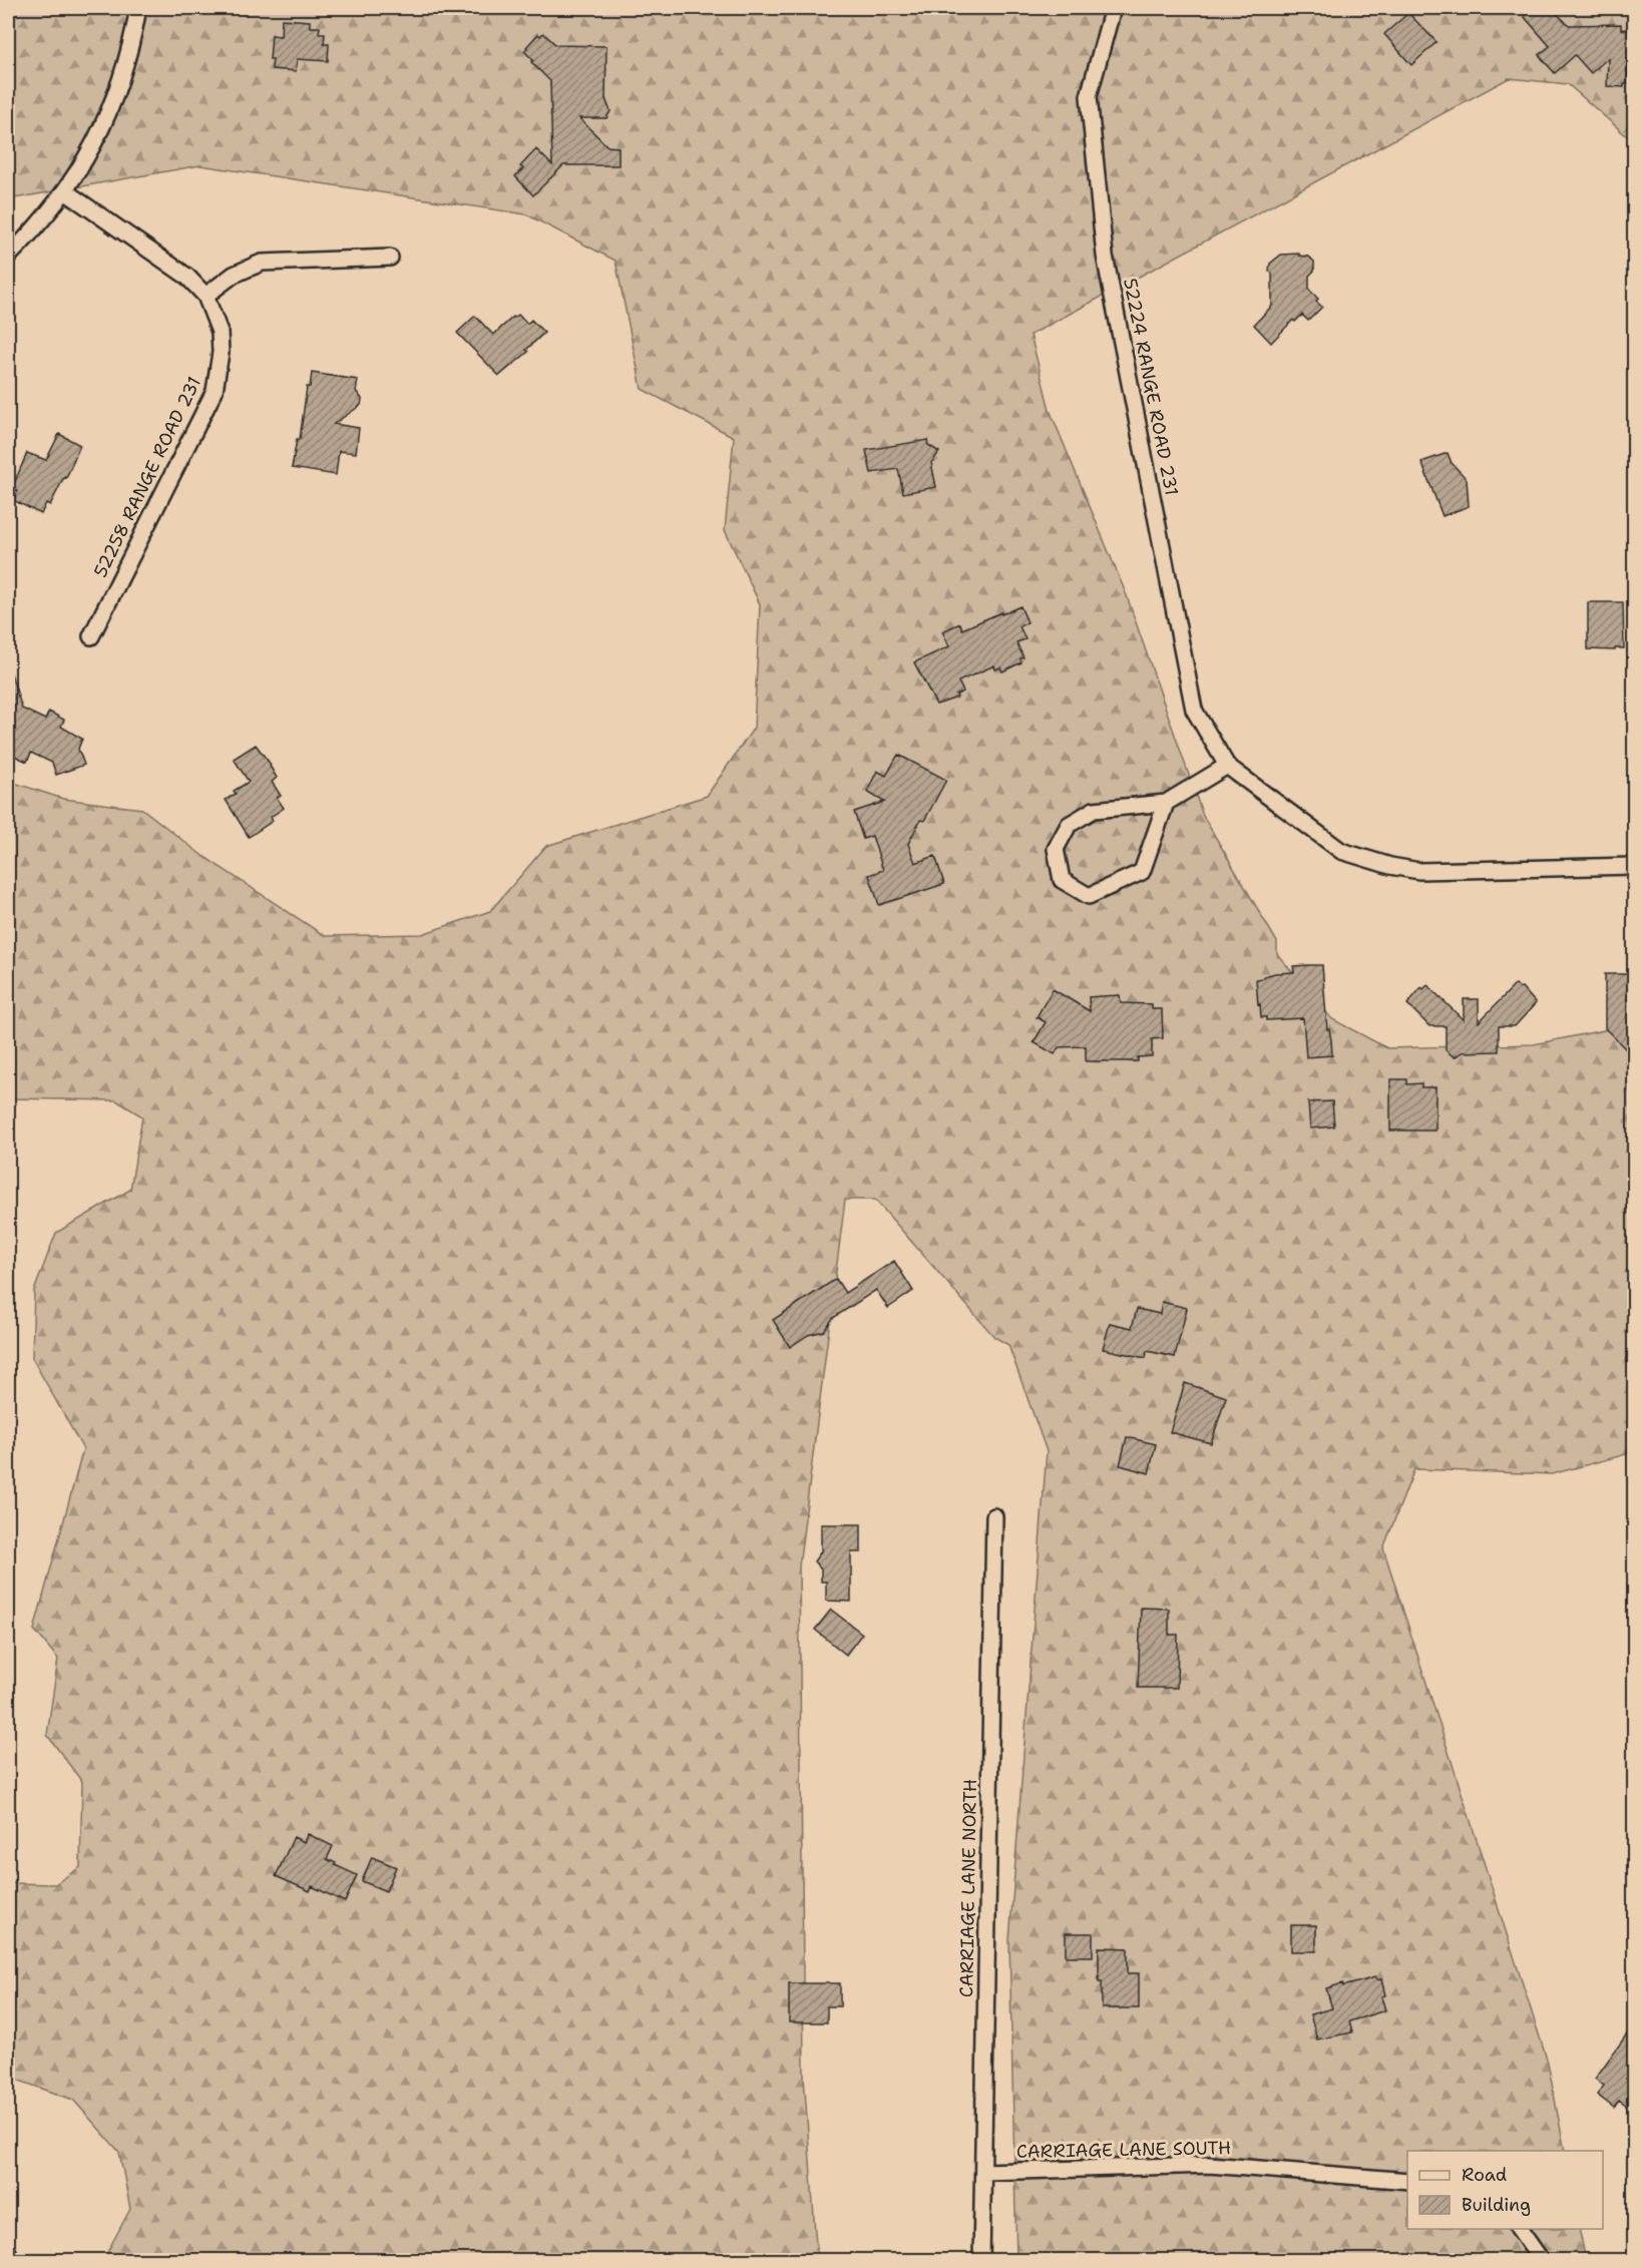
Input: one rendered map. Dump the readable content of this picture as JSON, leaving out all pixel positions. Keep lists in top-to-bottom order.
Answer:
{
  "streets": {
    "street": [
      "52224 RANGE ROAD 231",
      "52258 RANGE ROAD 231",
      "CARRIAGE LANE NORTH",
      "CARRIAGE LANE SOUTH"
    ]
  },
  "crossings": [
    ["CARRIAGE LANE NORTH", "CARRIAGE LANE SOUTH"]
  ],
  "legend": ["Road", "Building"]
}
